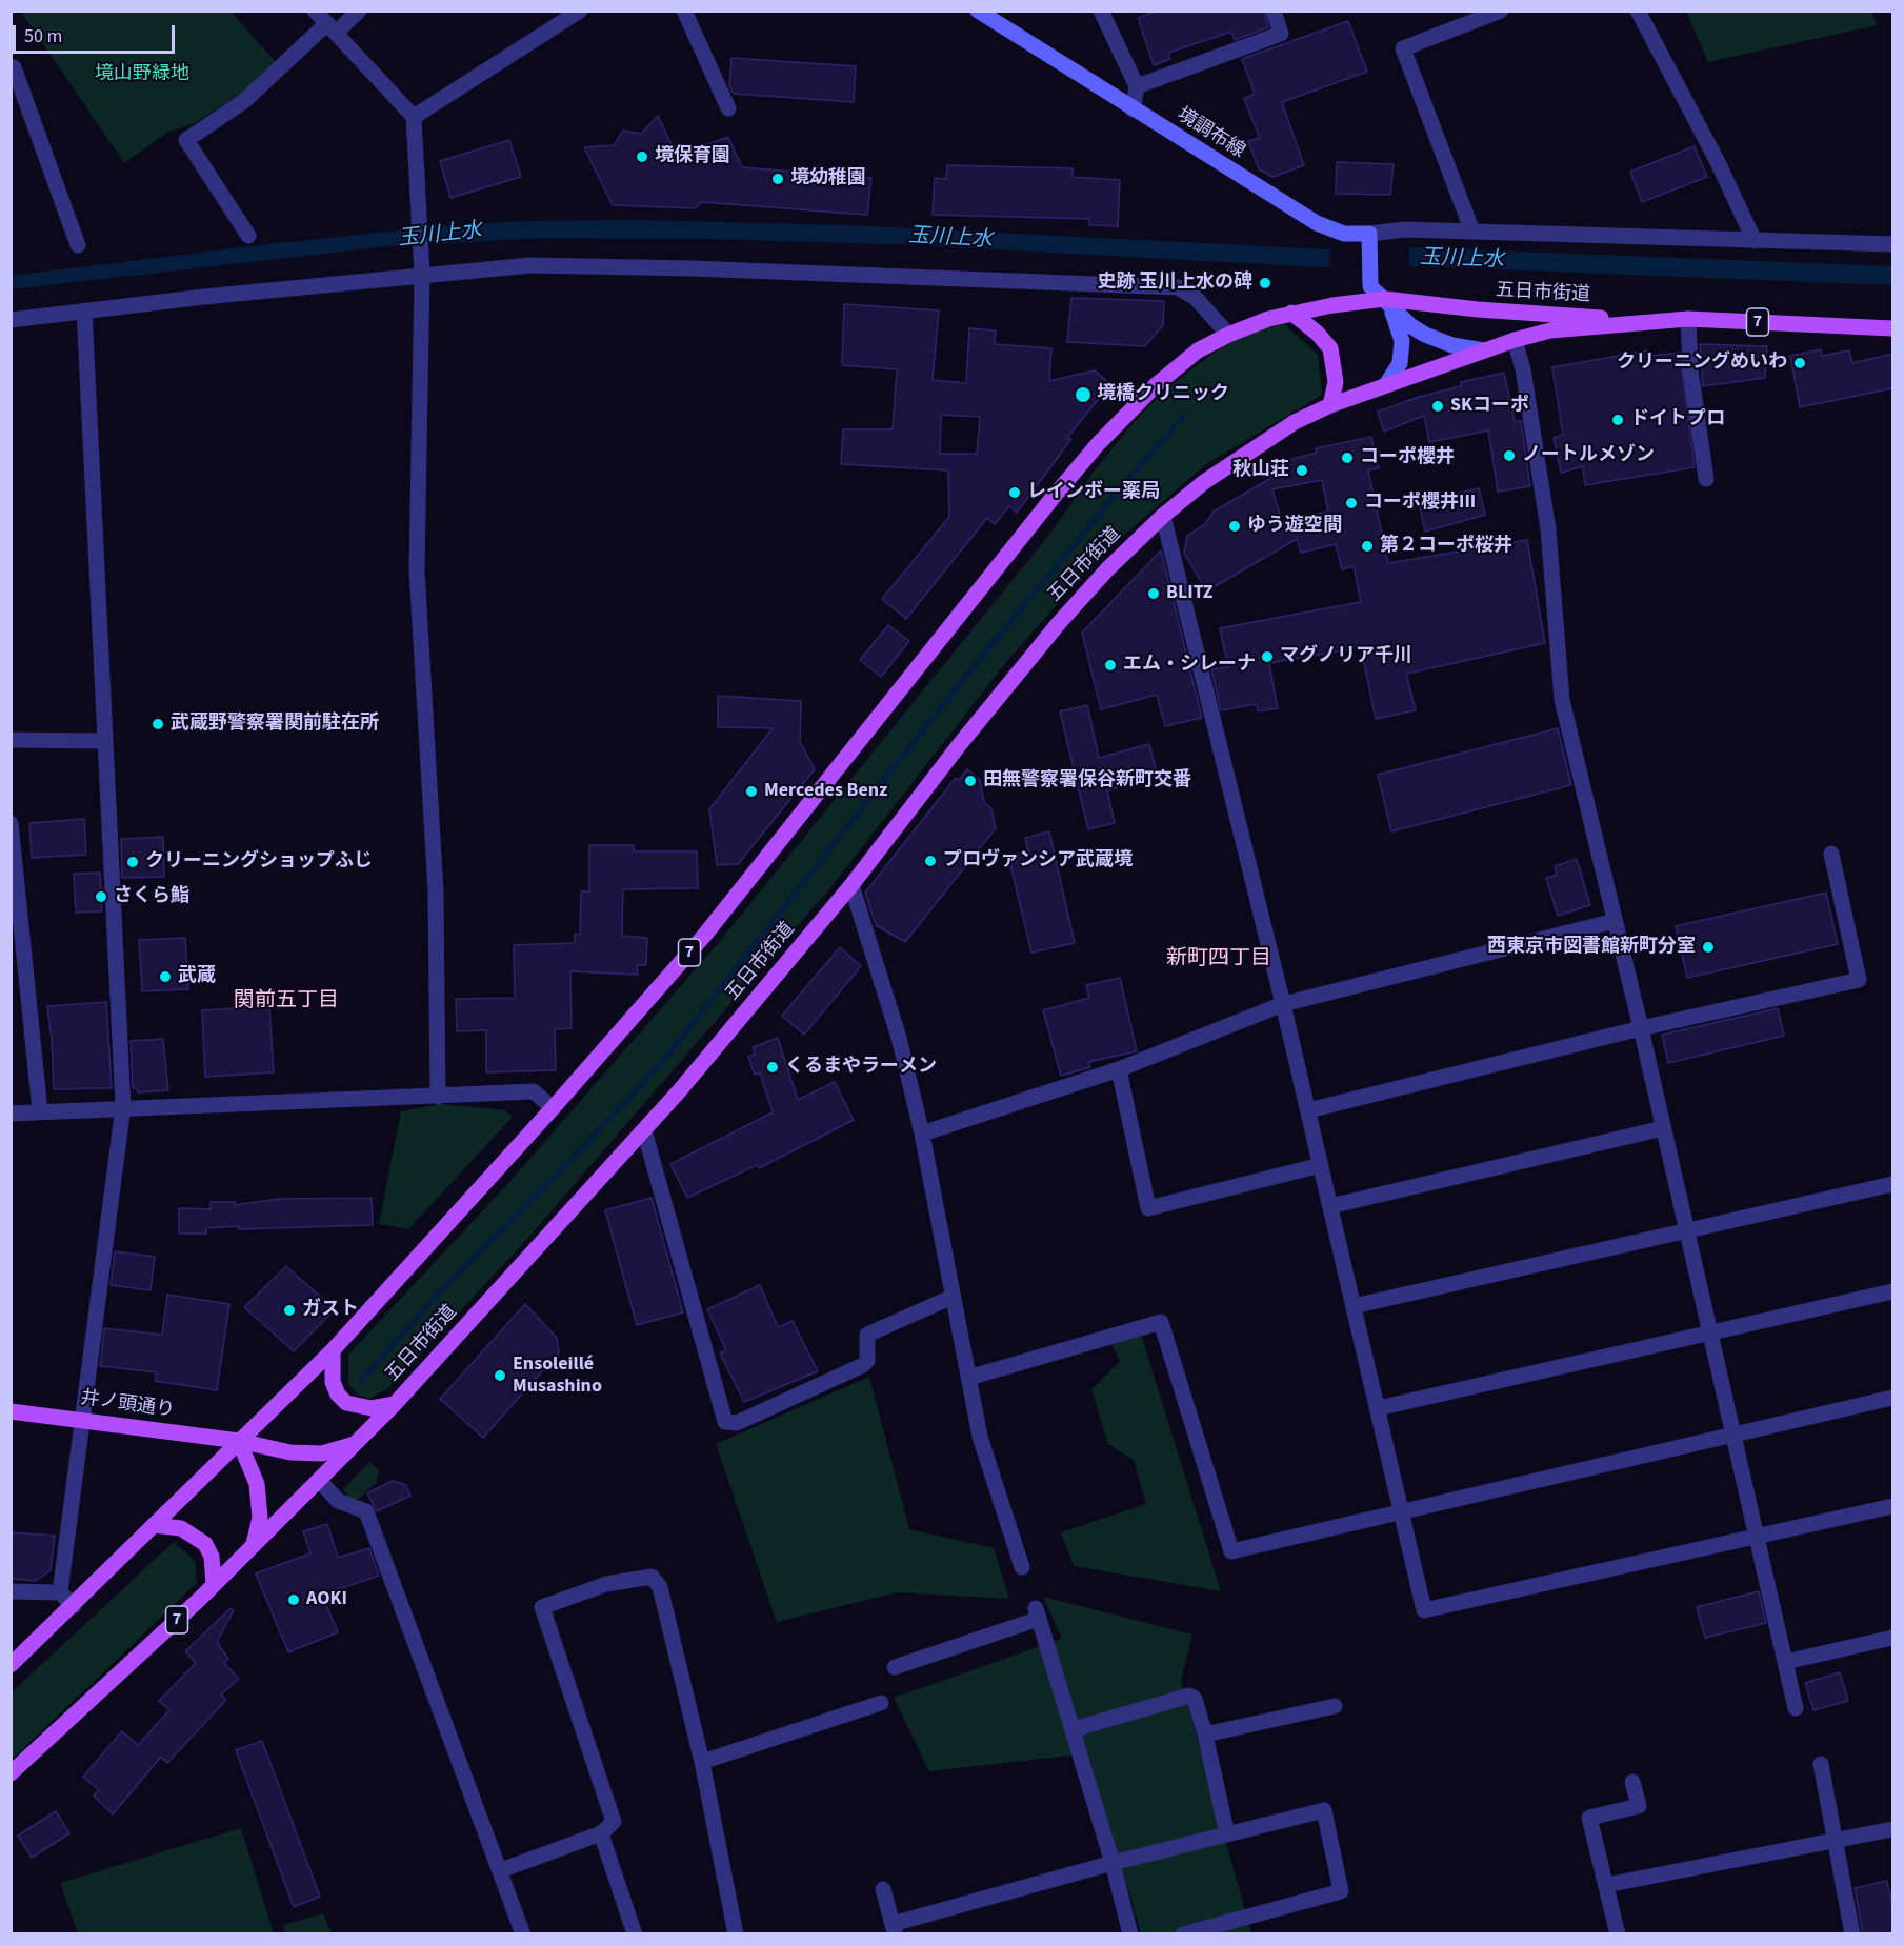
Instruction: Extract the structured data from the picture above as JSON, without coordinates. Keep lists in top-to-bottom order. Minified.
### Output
{"streets":{"main road":["境調布線","五日市街道","7","井ノ頭通り"]},"crossings":[["五日市街道","7"],["五日市街道","井ノ頭通り"],["7","井ノ頭通り"]],"districts":["新町四丁目","関前五丁目"],"water":["玉川上水"],"parks":["境山野緑地"],"places":["境保育園","境幼稚園","史跡 玉川上水の碑","クリーニングめいわ","境橋クリニック","SKコーポ","ドイトプロ","ノートルメゾン","コーポ櫻井","秋山荘","レインボー薬局","コーポ櫻井III","ゆう遊空間","第２コーポ桜井","BLITZ","マグノリア千川","エム・シレーナ","武蔵野警察署関前駐在所","田無警察署保谷新町交番","Mercedes Benz","プロヴァンシア武蔵境","クリーニングショップふじ","さくら鮨","西東京市図書館新町分室","武蔵","くるまやラーメン","ガスト","Ensoleillé Musashino","AOKI"],"scale_bar":"50 m"}
